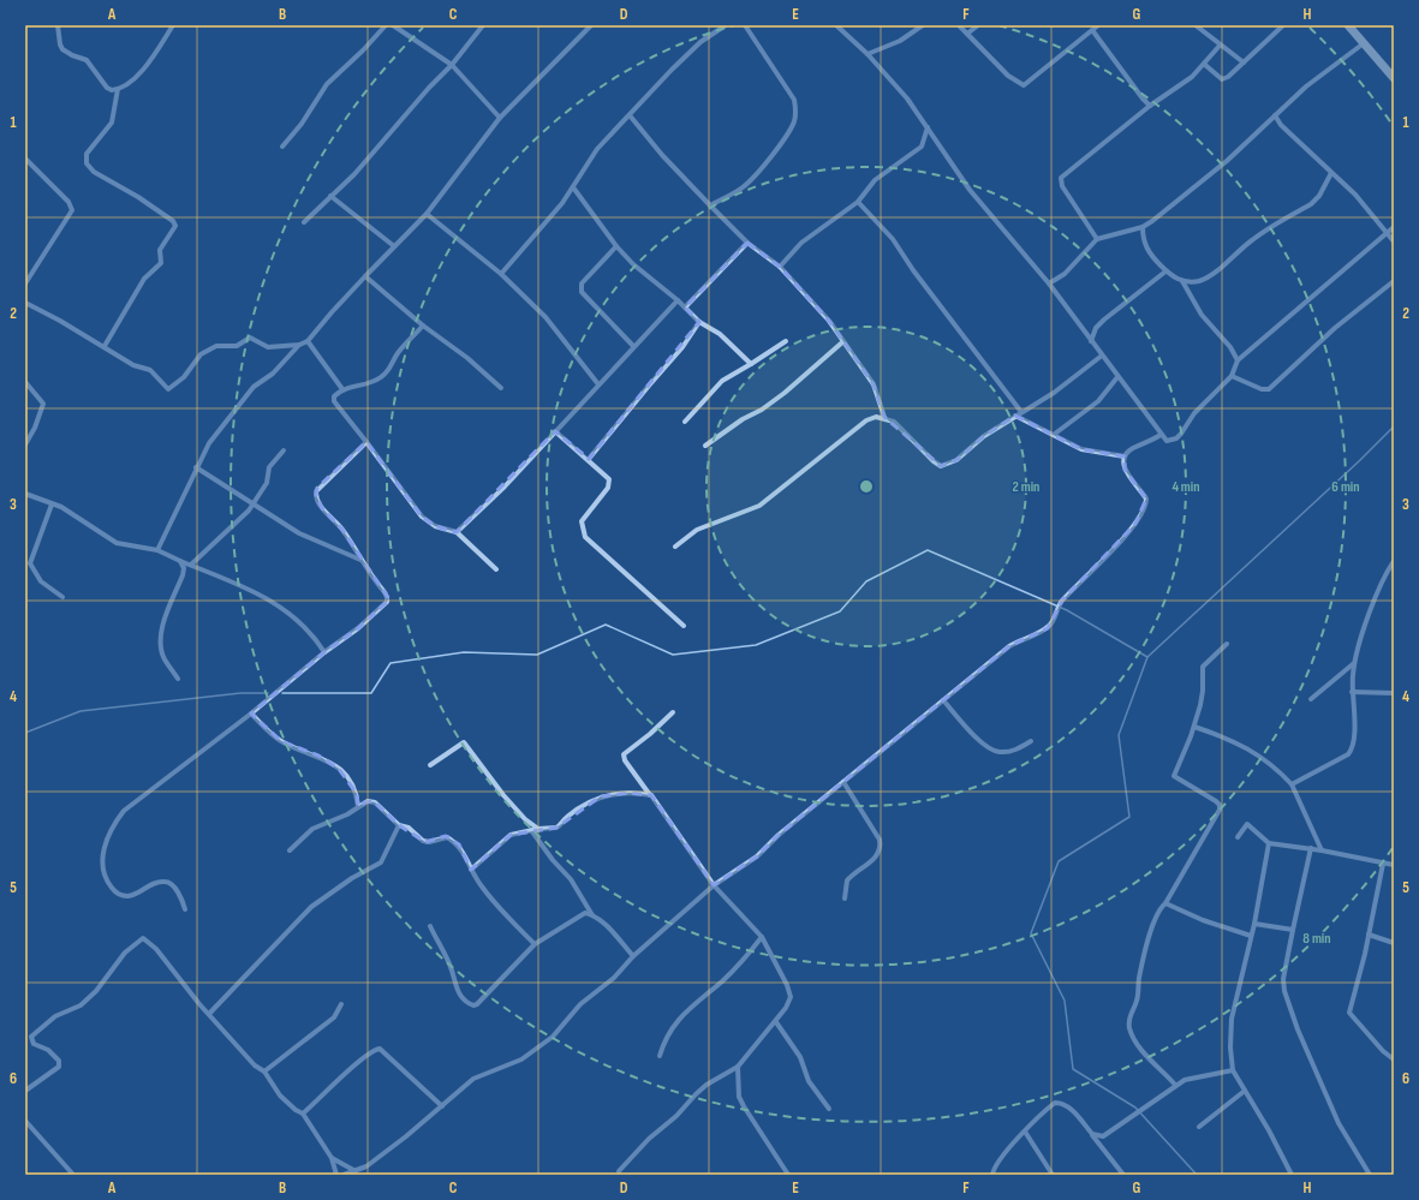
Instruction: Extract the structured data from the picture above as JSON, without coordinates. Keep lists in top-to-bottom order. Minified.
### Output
{"grid":{"columns":["A","B","C","D","E","F","G","H"],"rows":["1","2","3","4","5","6"]},"rings":["2 min","4 min","6 min","8 min"]}
